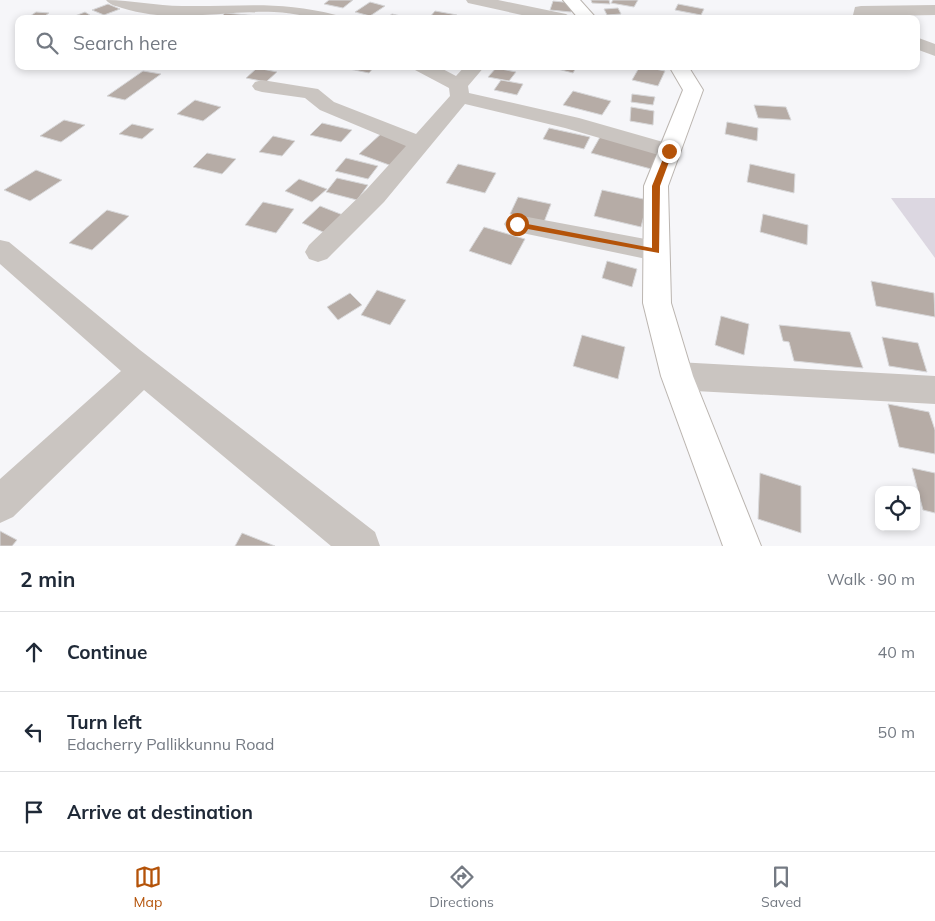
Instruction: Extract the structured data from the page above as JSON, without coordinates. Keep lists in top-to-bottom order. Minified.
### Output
{"page":{"search":"Search here","heading":["2 min","Walk · 90 m"],"list":[["Continue","40 m"],["Turn left","Edacherry Pallikkunnu Road","50 m"],"Arrive at destination"],"nav":["Map","Directions","Saved"]}}
